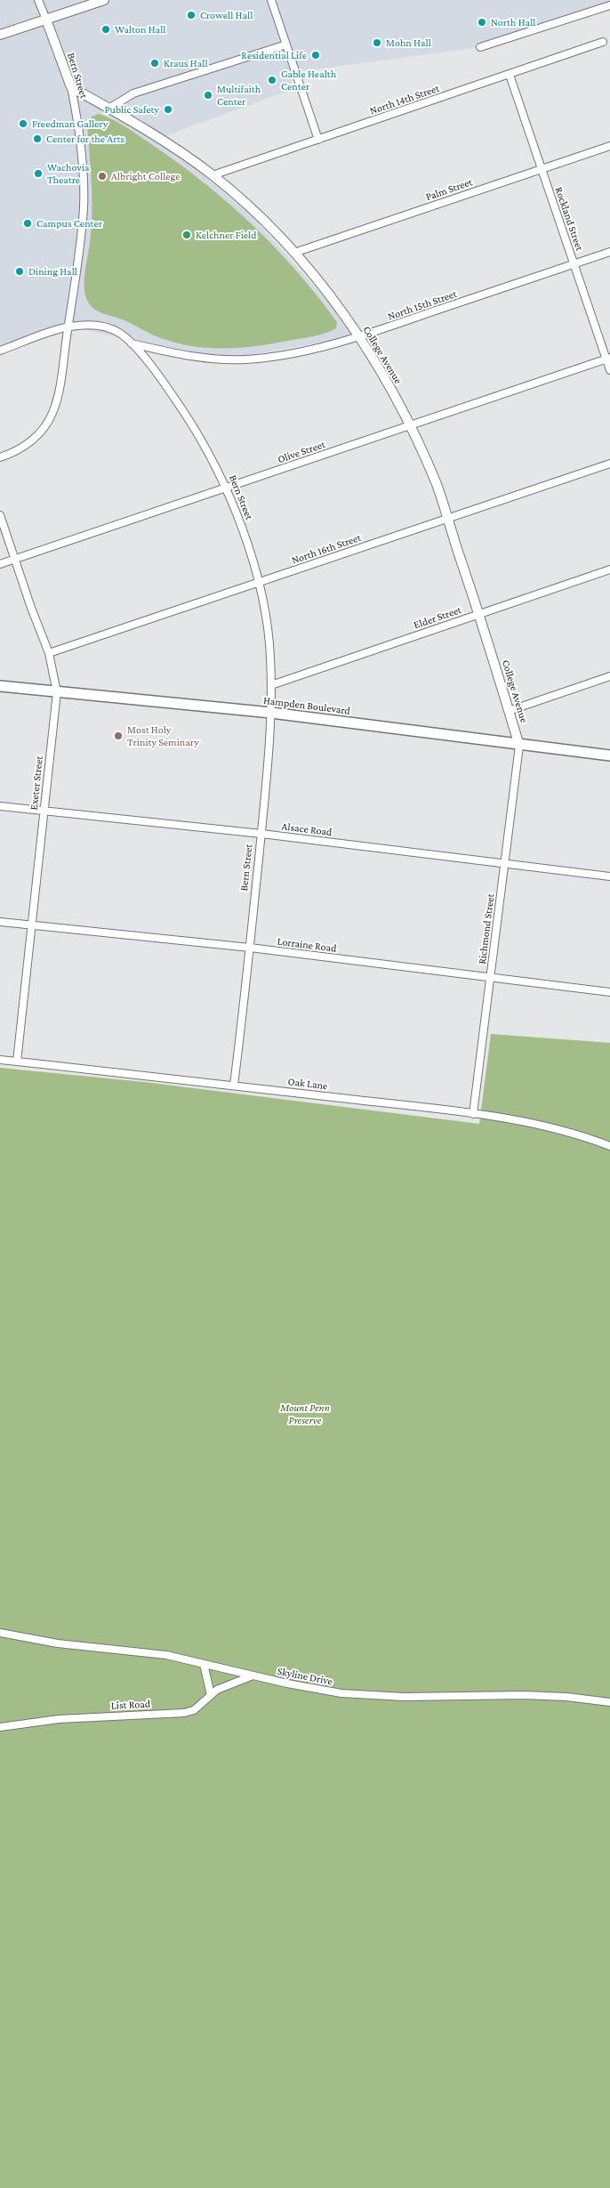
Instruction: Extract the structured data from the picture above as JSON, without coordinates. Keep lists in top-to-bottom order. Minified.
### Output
{"streets":{"main road":["Hampden Boulevard"],"street":["Bern Street","North 14th Street","Palm Street","Rockland Street","North 15th Street","College Avenue","Olive Street","North 16th Street","Elder Street","Exeter Street","Alsace Road","Richmond Street","Lorraine Road","Oak Lane","Skyline Drive","List Road"]},"crossings":[["Bern Street","North 15th Street"],["Bern Street","College Avenue"],["Bern Street","Olive Street"],["Bern Street","North 16th Street"],["Bern Street","Elder Street"],["Bern Street","Hampden Boulevard"],["Bern Street","Alsace Road"],["Bern Street","Lorraine Road"],["Bern Street","Oak Lane"],["North 14th Street","Rockland Street"],["North 14th Street","College Avenue"],["Palm Street","Rockland Street"],["Palm Street","College Avenue"],["Rockland Street","North 15th Street"],["Rockland Street","Olive Street"],["North 15th Street","College Avenue"],["College Avenue","Olive Street"],["College Avenue","North 16th Street"],["College Avenue","Elder Street"],["College Avenue","Hampden Boulevard"],["College Avenue","Richmond Street"],["Olive Street","Exeter Street"],["North 16th Street","Exeter Street"],["Hampden Boulevard","Exeter Street"],["Hampden Boulevard","Richmond Street"],["Exeter Street","Alsace Road"],["Exeter Street","Lorraine Road"],["Exeter Street","Oak Lane"],["Alsace Road","Richmond Street"],["Richmond Street","Lorraine Road"],["Richmond Street","Oak Lane"],["Skyline Drive","List Road"]],"parks":["Mount Penn Preserve"],"places":["Crowell Hall","North Hall","Walton Hall","Mohn Hall","Residential Life","Kraus Hall","Gable Health Center","Multifaith Center","Public Safety","Freedman Gallery","Center for the Arts","Wachovia Theatre","Albright College","Campus Center","Kelchner Field","Dining Hall","Most Holy Trinity Seminary"]}
